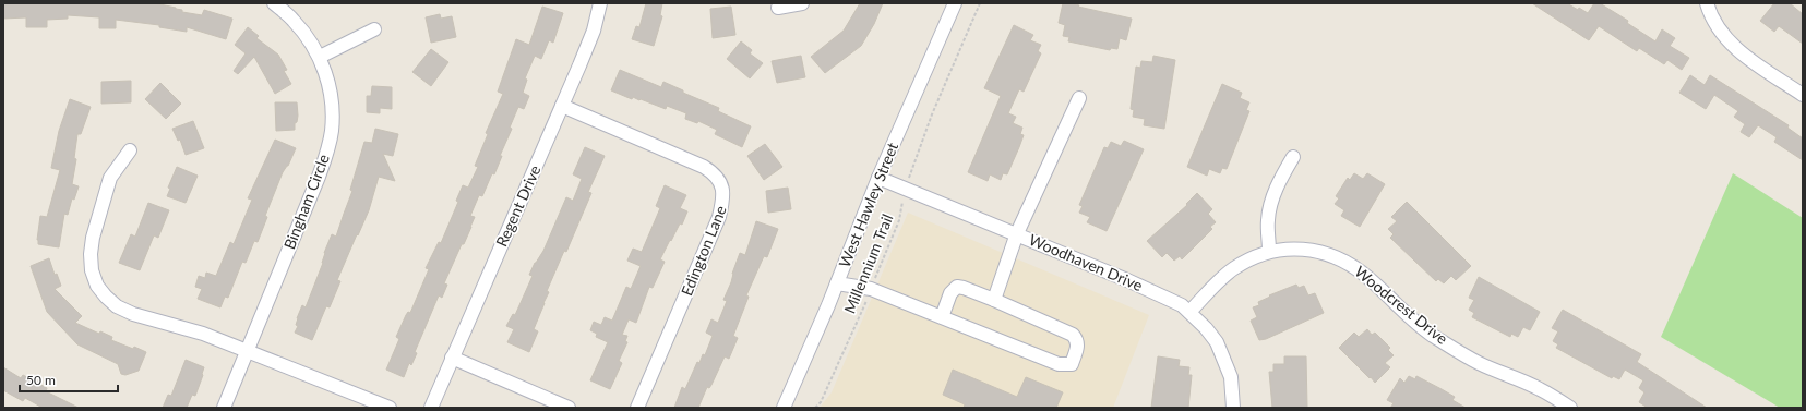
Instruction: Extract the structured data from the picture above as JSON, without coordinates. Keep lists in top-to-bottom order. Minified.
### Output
{"streets":{"street":["Bingham Circle","West Hawley Street","Regent Drive","Edington Lane","Woodhaven Drive","Woodcrest Drive"],"path":["Millennium Trail"]},"crossings":[["West Hawley Street","Woodhaven Drive"],["Regent Drive","Edington Lane"],["Woodhaven Drive","Millennium Trail"],["Woodhaven Drive","Woodcrest Drive"]],"scale_bar":"50 m"}
